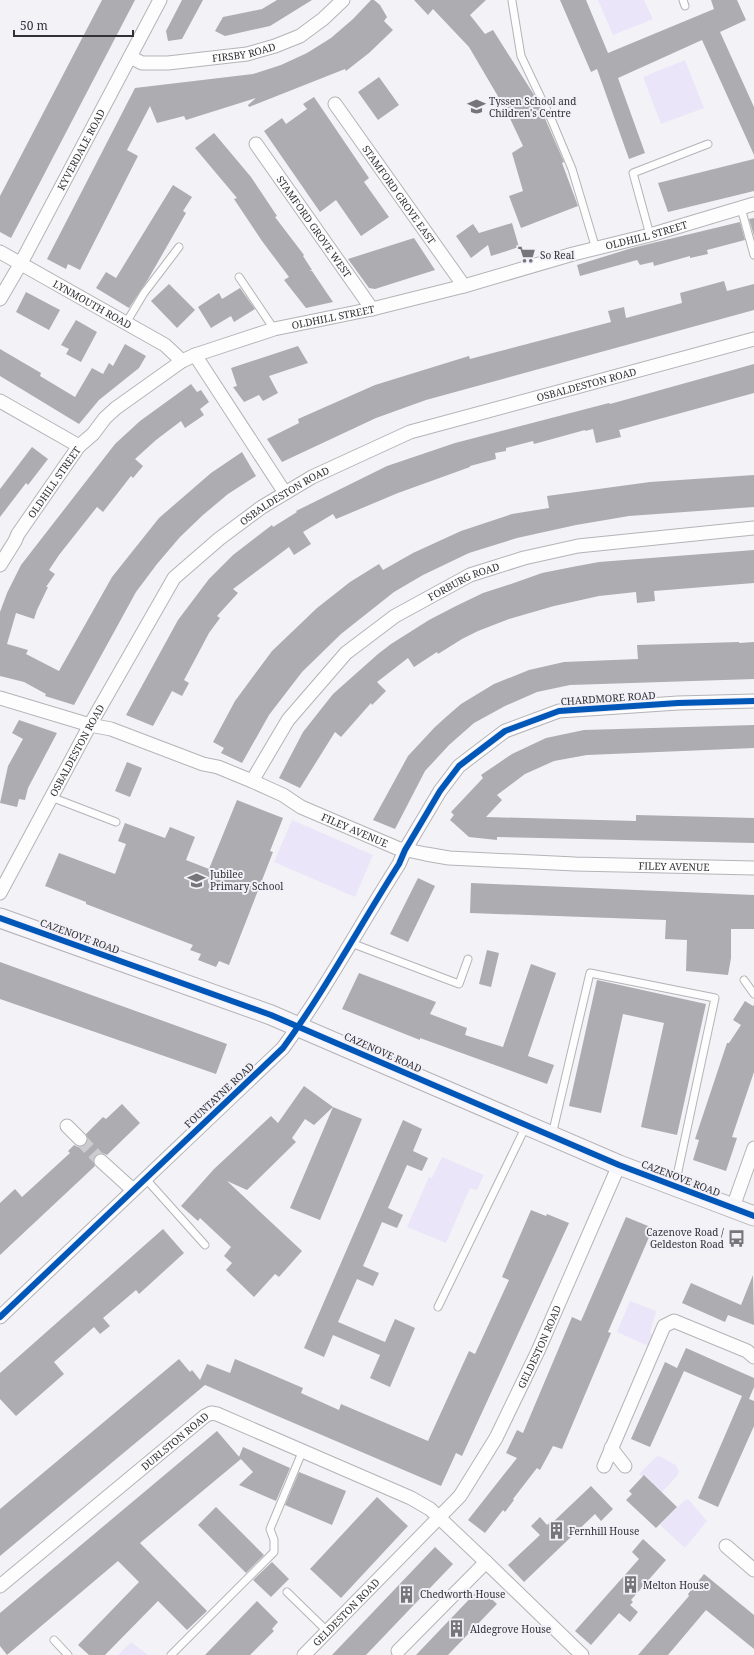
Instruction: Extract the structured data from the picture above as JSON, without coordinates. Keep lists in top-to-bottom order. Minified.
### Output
{"streets":{"street":["FIRSBY ROAD","KYVERDALE ROAD","STAMFORD GROVE EAST","STAMFORD GROVE WEST","OLDHILL STREET","LYNMOUTH ROAD","OSBALDESTON ROAD","FORBURG ROAD","CHARDMORE ROAD","FILEY AVENUE","CAZENOVE ROAD","FOUNTAYNE ROAD","GELDESTON ROAD","DURLSTON ROAD"]},"crossings":[["FIRSBY ROAD","KYVERDALE ROAD"],["KYVERDALE ROAD","LYNMOUTH ROAD"],["STAMFORD GROVE EAST","OLDHILL STREET"],["STAMFORD GROVE WEST","OLDHILL STREET"],["OLDHILL STREET","LYNMOUTH ROAD"],["OSBALDESTON ROAD","FILEY AVENUE"],["FORBURG ROAD","FILEY AVENUE"],["CHARDMORE ROAD","FILEY AVENUE"],["CHARDMORE ROAD","FOUNTAYNE ROAD"],["FILEY AVENUE","FOUNTAYNE ROAD"],["CAZENOVE ROAD","FOUNTAYNE ROAD"],["CAZENOVE ROAD","GELDESTON ROAD"],["GELDESTON ROAD","DURLSTON ROAD"]],"places":{"school or university":["Tyssen School and Children's Centre","Jubilee Primary School"],"supermarket":["So Real"],"bus stop":["Cazenove Road / Geldeston Road"],"building":["Fernhill House","Melton House","Chedworth House","Aldegrove House"]},"scale_bar":"50 m"}
